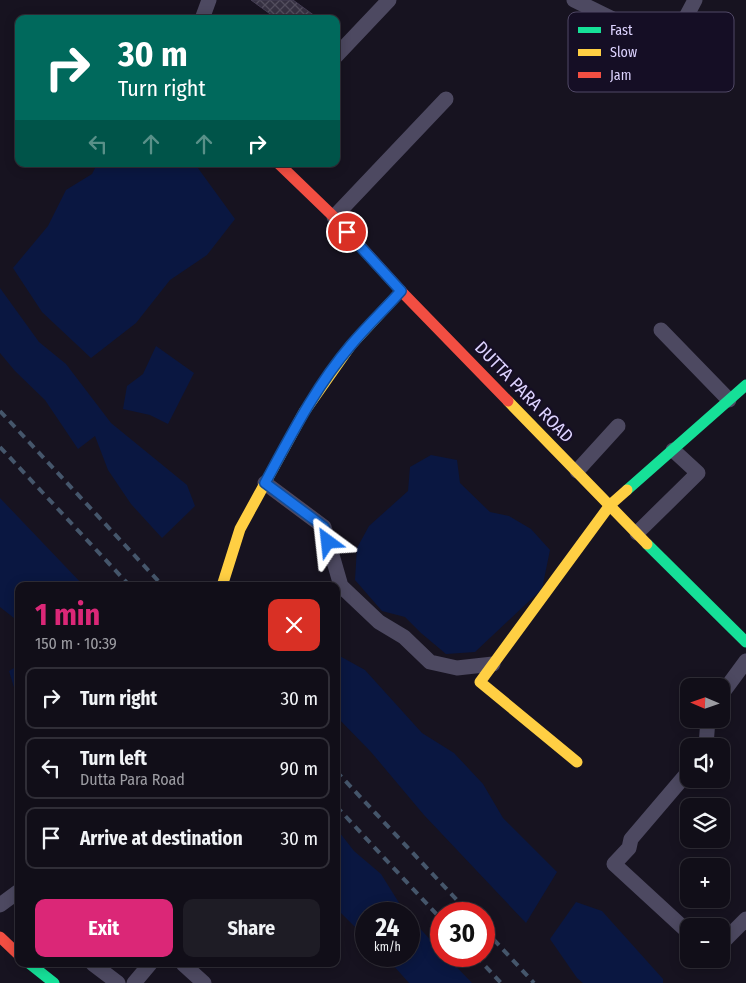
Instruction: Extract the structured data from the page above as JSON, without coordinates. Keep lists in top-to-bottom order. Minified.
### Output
{"streets":{"street":["DUTTA PARA ROAD"]},"legend":["Fast","Slow","Jam"],"north":"left","page":{"turn":["30 m","Turn right"],"heading":["1 min","150 m · 10:39"],"list":[{"name":"Turn right","value":"30 m"},{"name":"Turn left","note":"Dutta Para Road","value":"90 m"},{"name":"Arrive at destination","value":"30 m"}],"map_buttons":["+","−"],"buttons":["Exit","Share"],"speed":"24 km/h","limit":"30"}}
